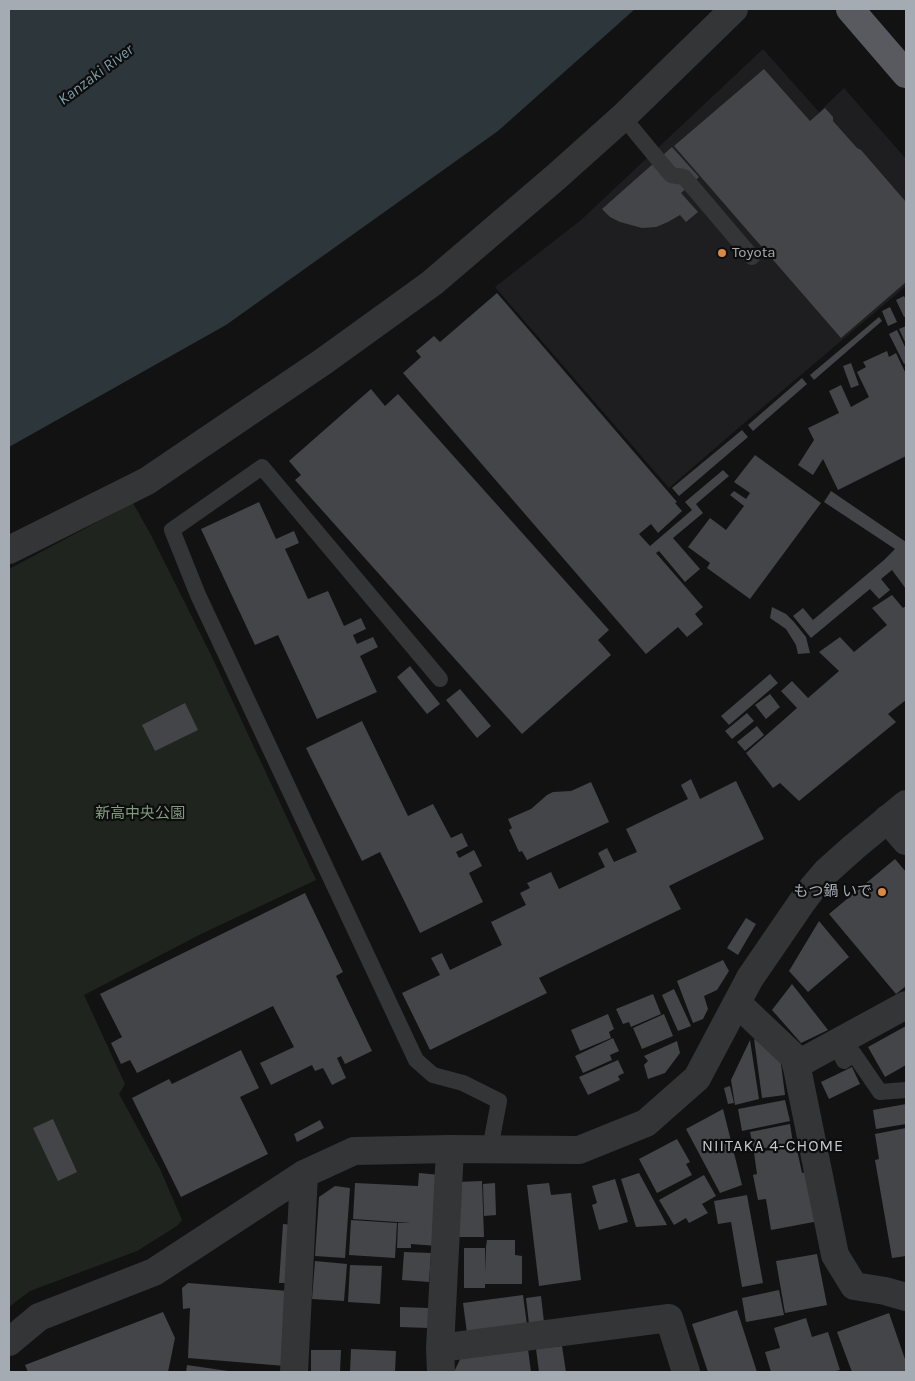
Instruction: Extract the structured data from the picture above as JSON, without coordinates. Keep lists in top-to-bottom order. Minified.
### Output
{"districts":["NIITAKA 4-CHOME"],"water":["Kanzaki River"],"parks":["新高中央公園"],"places":["Toyota","もつ鍋 いで"]}
